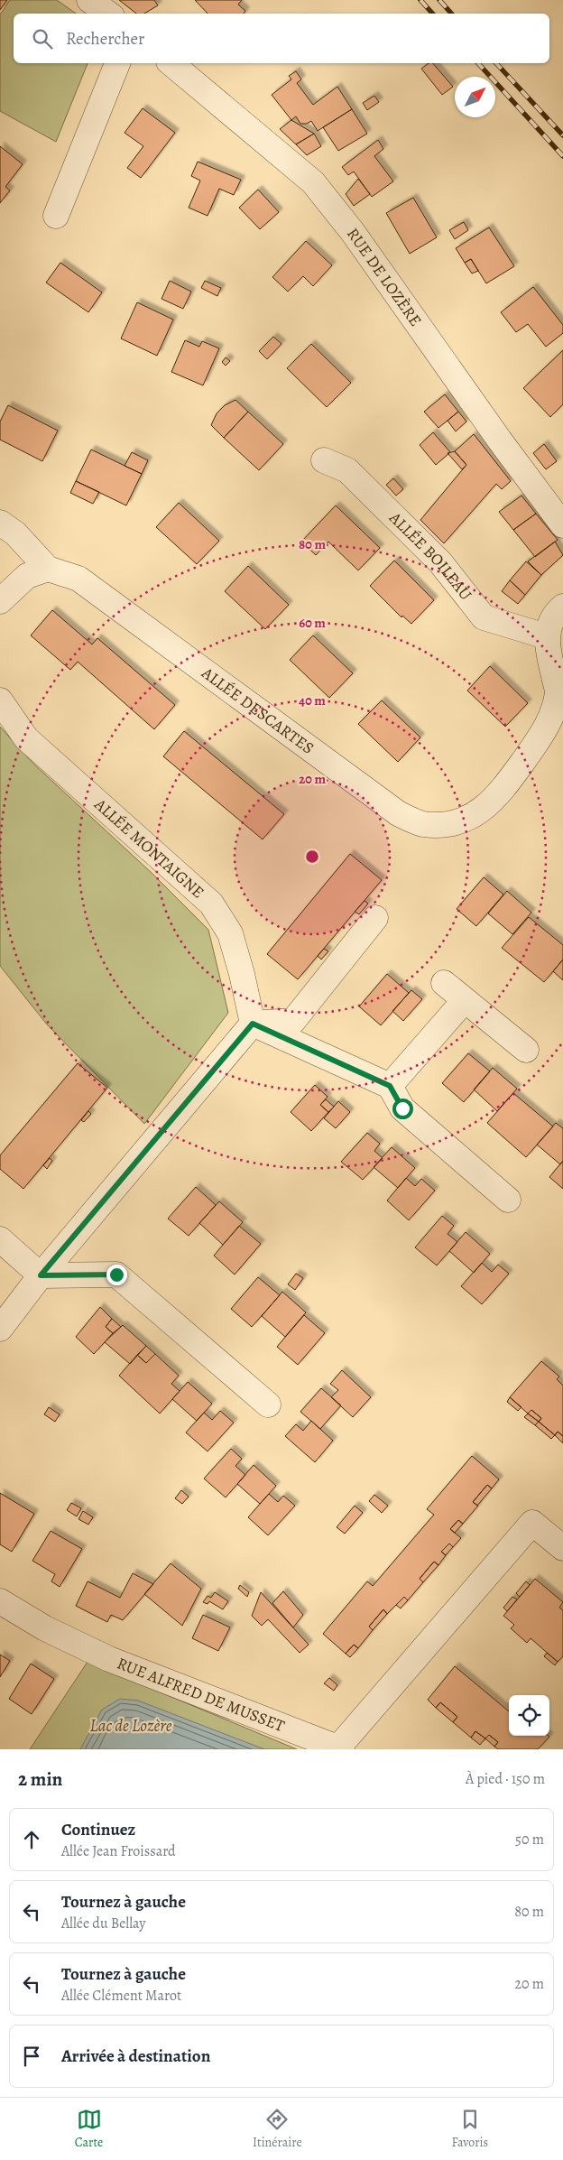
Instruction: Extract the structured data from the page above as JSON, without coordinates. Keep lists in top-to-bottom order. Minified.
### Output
{"streets":{"street":["RUE DE LOZÈRE","ALLÉE BOILEAU","ALLÉE DESCARTES","ALLÉE MONTAIGNE","RUE ALFRED DE MUSSET"]},"crossings":[["ALLÉE BOILEAU","ALLÉE DESCARTES"]],"water":["Lac de Lozère"],"north":"top right","page":{"search":"Rechercher","heading":["2 min","À pied · 150 m"],"list":[["Continuez","Allée Jean Froissard","50 m"],["Tournez à gauche","Allée du Bellay","80 m"],["Tournez à gauche","Allée Clément Marot","20 m"],"Arrivée à destination"],"nav":["Carte","Itinéraire","Favoris"]},"rings":["80 m","60 m","40 m","20 m"]}
